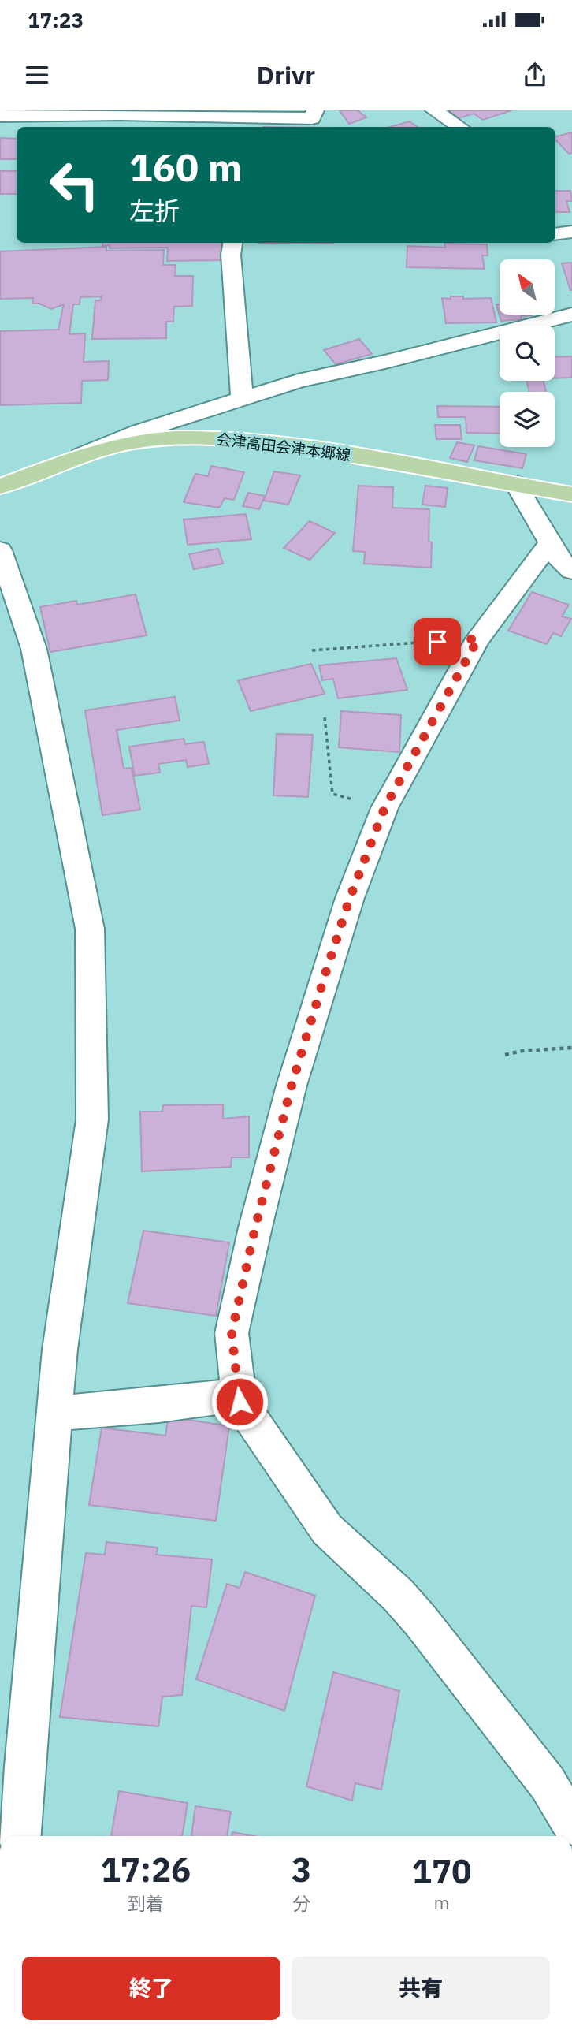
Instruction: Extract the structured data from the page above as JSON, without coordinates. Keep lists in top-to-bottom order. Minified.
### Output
{"streets":{"main road":["会津高田会津本郷線"]},"north":"top left","page":{"status":"17:23","header":"Drivr","turn":["160 m","左折"],"eta":["17:26","到着","3","分","170","m"],"buttons":["終了","共有"]}}
